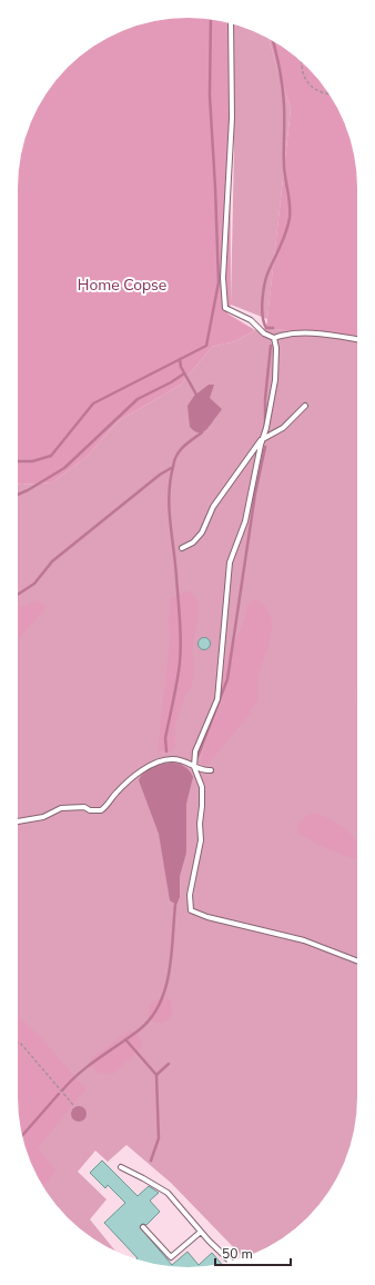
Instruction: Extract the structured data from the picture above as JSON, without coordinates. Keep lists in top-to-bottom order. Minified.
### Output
{"parks":["Home Copse"],"scale_bar":"50 m"}
